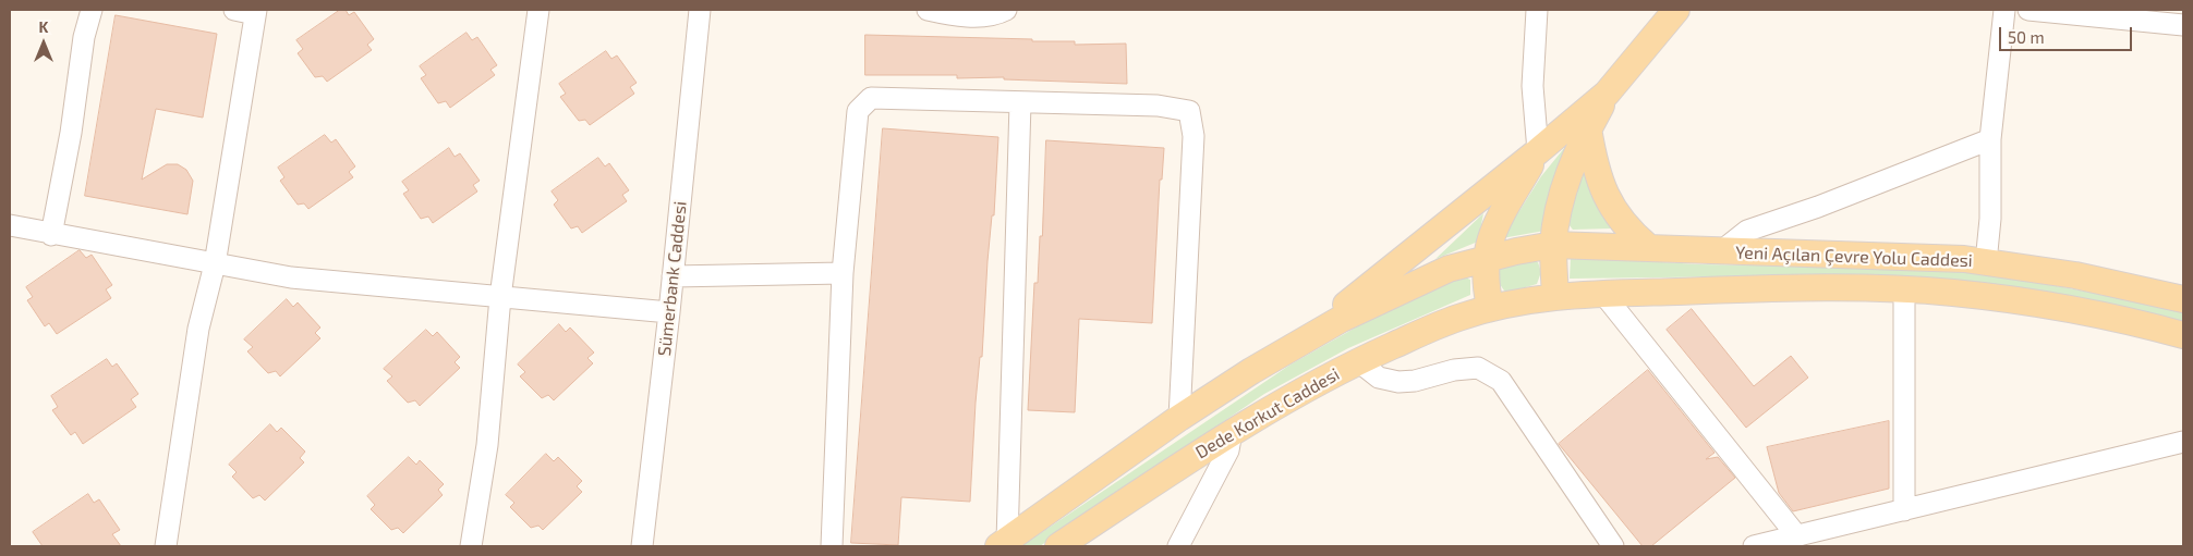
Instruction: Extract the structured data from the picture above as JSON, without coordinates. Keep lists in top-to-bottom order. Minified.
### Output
{"streets":{"main road":["Yeni Açılan Çevre Yolu Caddesi","Dede Korkut Caddesi"],"street":["Sümerbank Caddesi"]},"crossings":[["Yeni Açılan Çevre Yolu Caddesi","Dede Korkut Caddesi"]],"scale_bar":"50 m","north":"top"}
